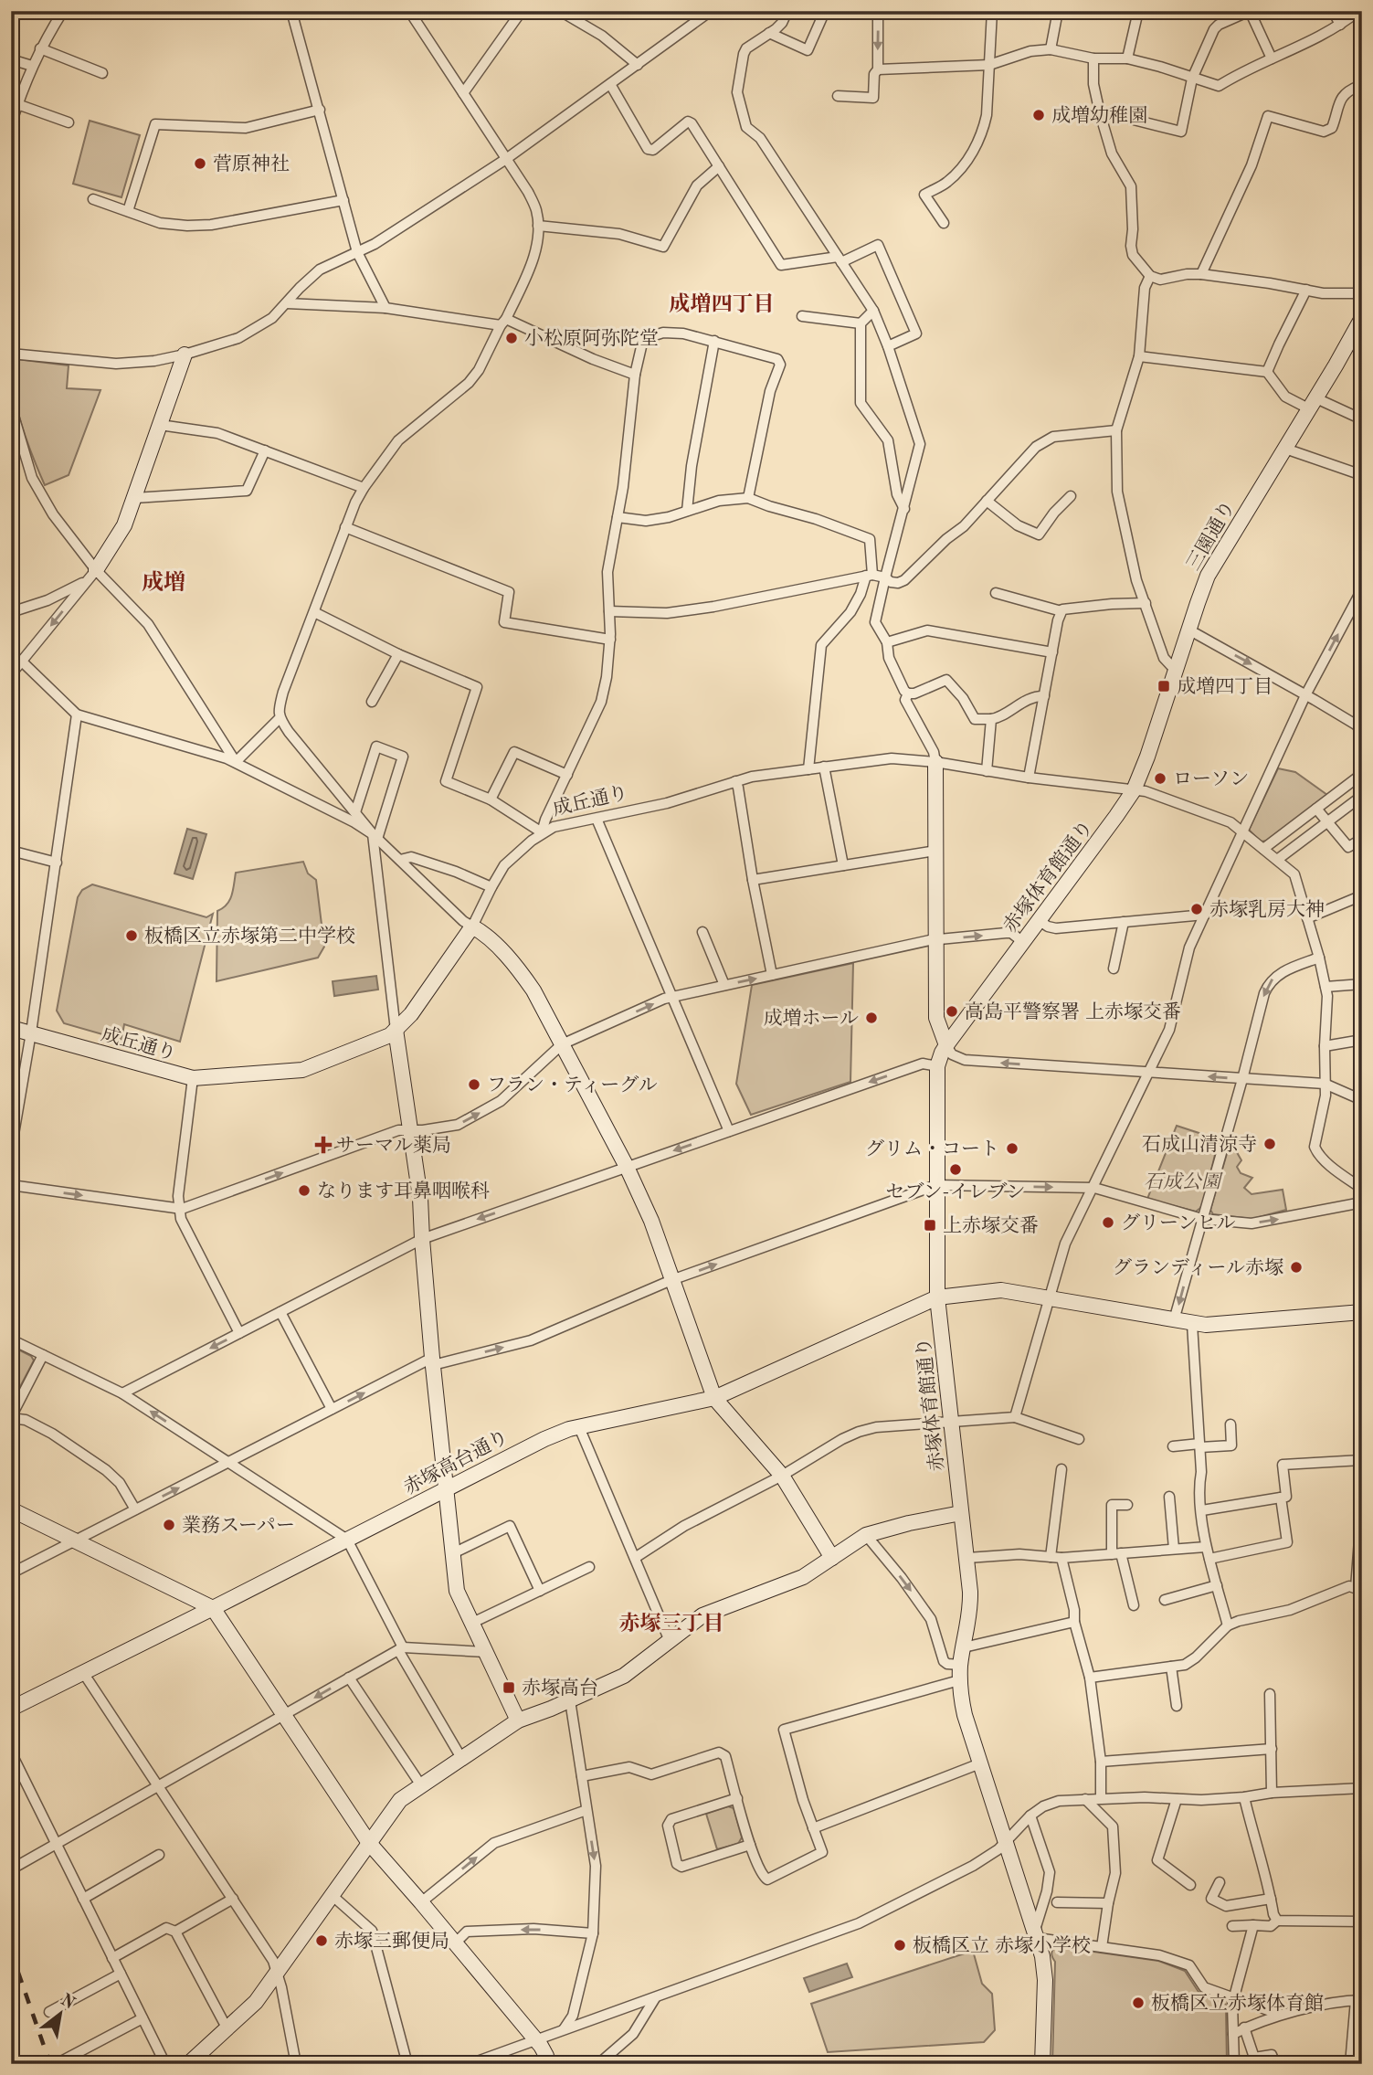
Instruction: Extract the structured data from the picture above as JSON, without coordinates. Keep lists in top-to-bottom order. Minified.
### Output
{"streets":{"street":["三園通り","成丘通り","赤塚体育館通り","赤塚高台通り"]},"crossings":[["三園通り","成丘通り"],["三園通り","赤塚体育館通り"],["成丘通り","赤塚体育館通り"],["赤塚体育館通り","赤塚高台通り"]],"districts":["成増四丁目","成増","赤塚三丁目"],"parks":["石成公園"],"places":{"other":["成増幼稚園","菅原神社","小松原阿弥陀堂","ローソン","赤塚乳房大神","板橋区立赤塚第二中学校","高島平警察署 上赤塚交番","成増ホール","フラン・ティーグル","石成山清涼寺","グリム・コート","セブン-イレブン","なります耳鼻咽喉科","グリーンヒル","グランディール赤塚","業務スーパー","赤塚三郵便局","板橋区立 赤塚小学校","板橋区立赤塚体育館"],"transit":["成増四丁目","上赤塚交番","赤塚高台"],"health":["サーマル薬局"]},"north":"top right"}
